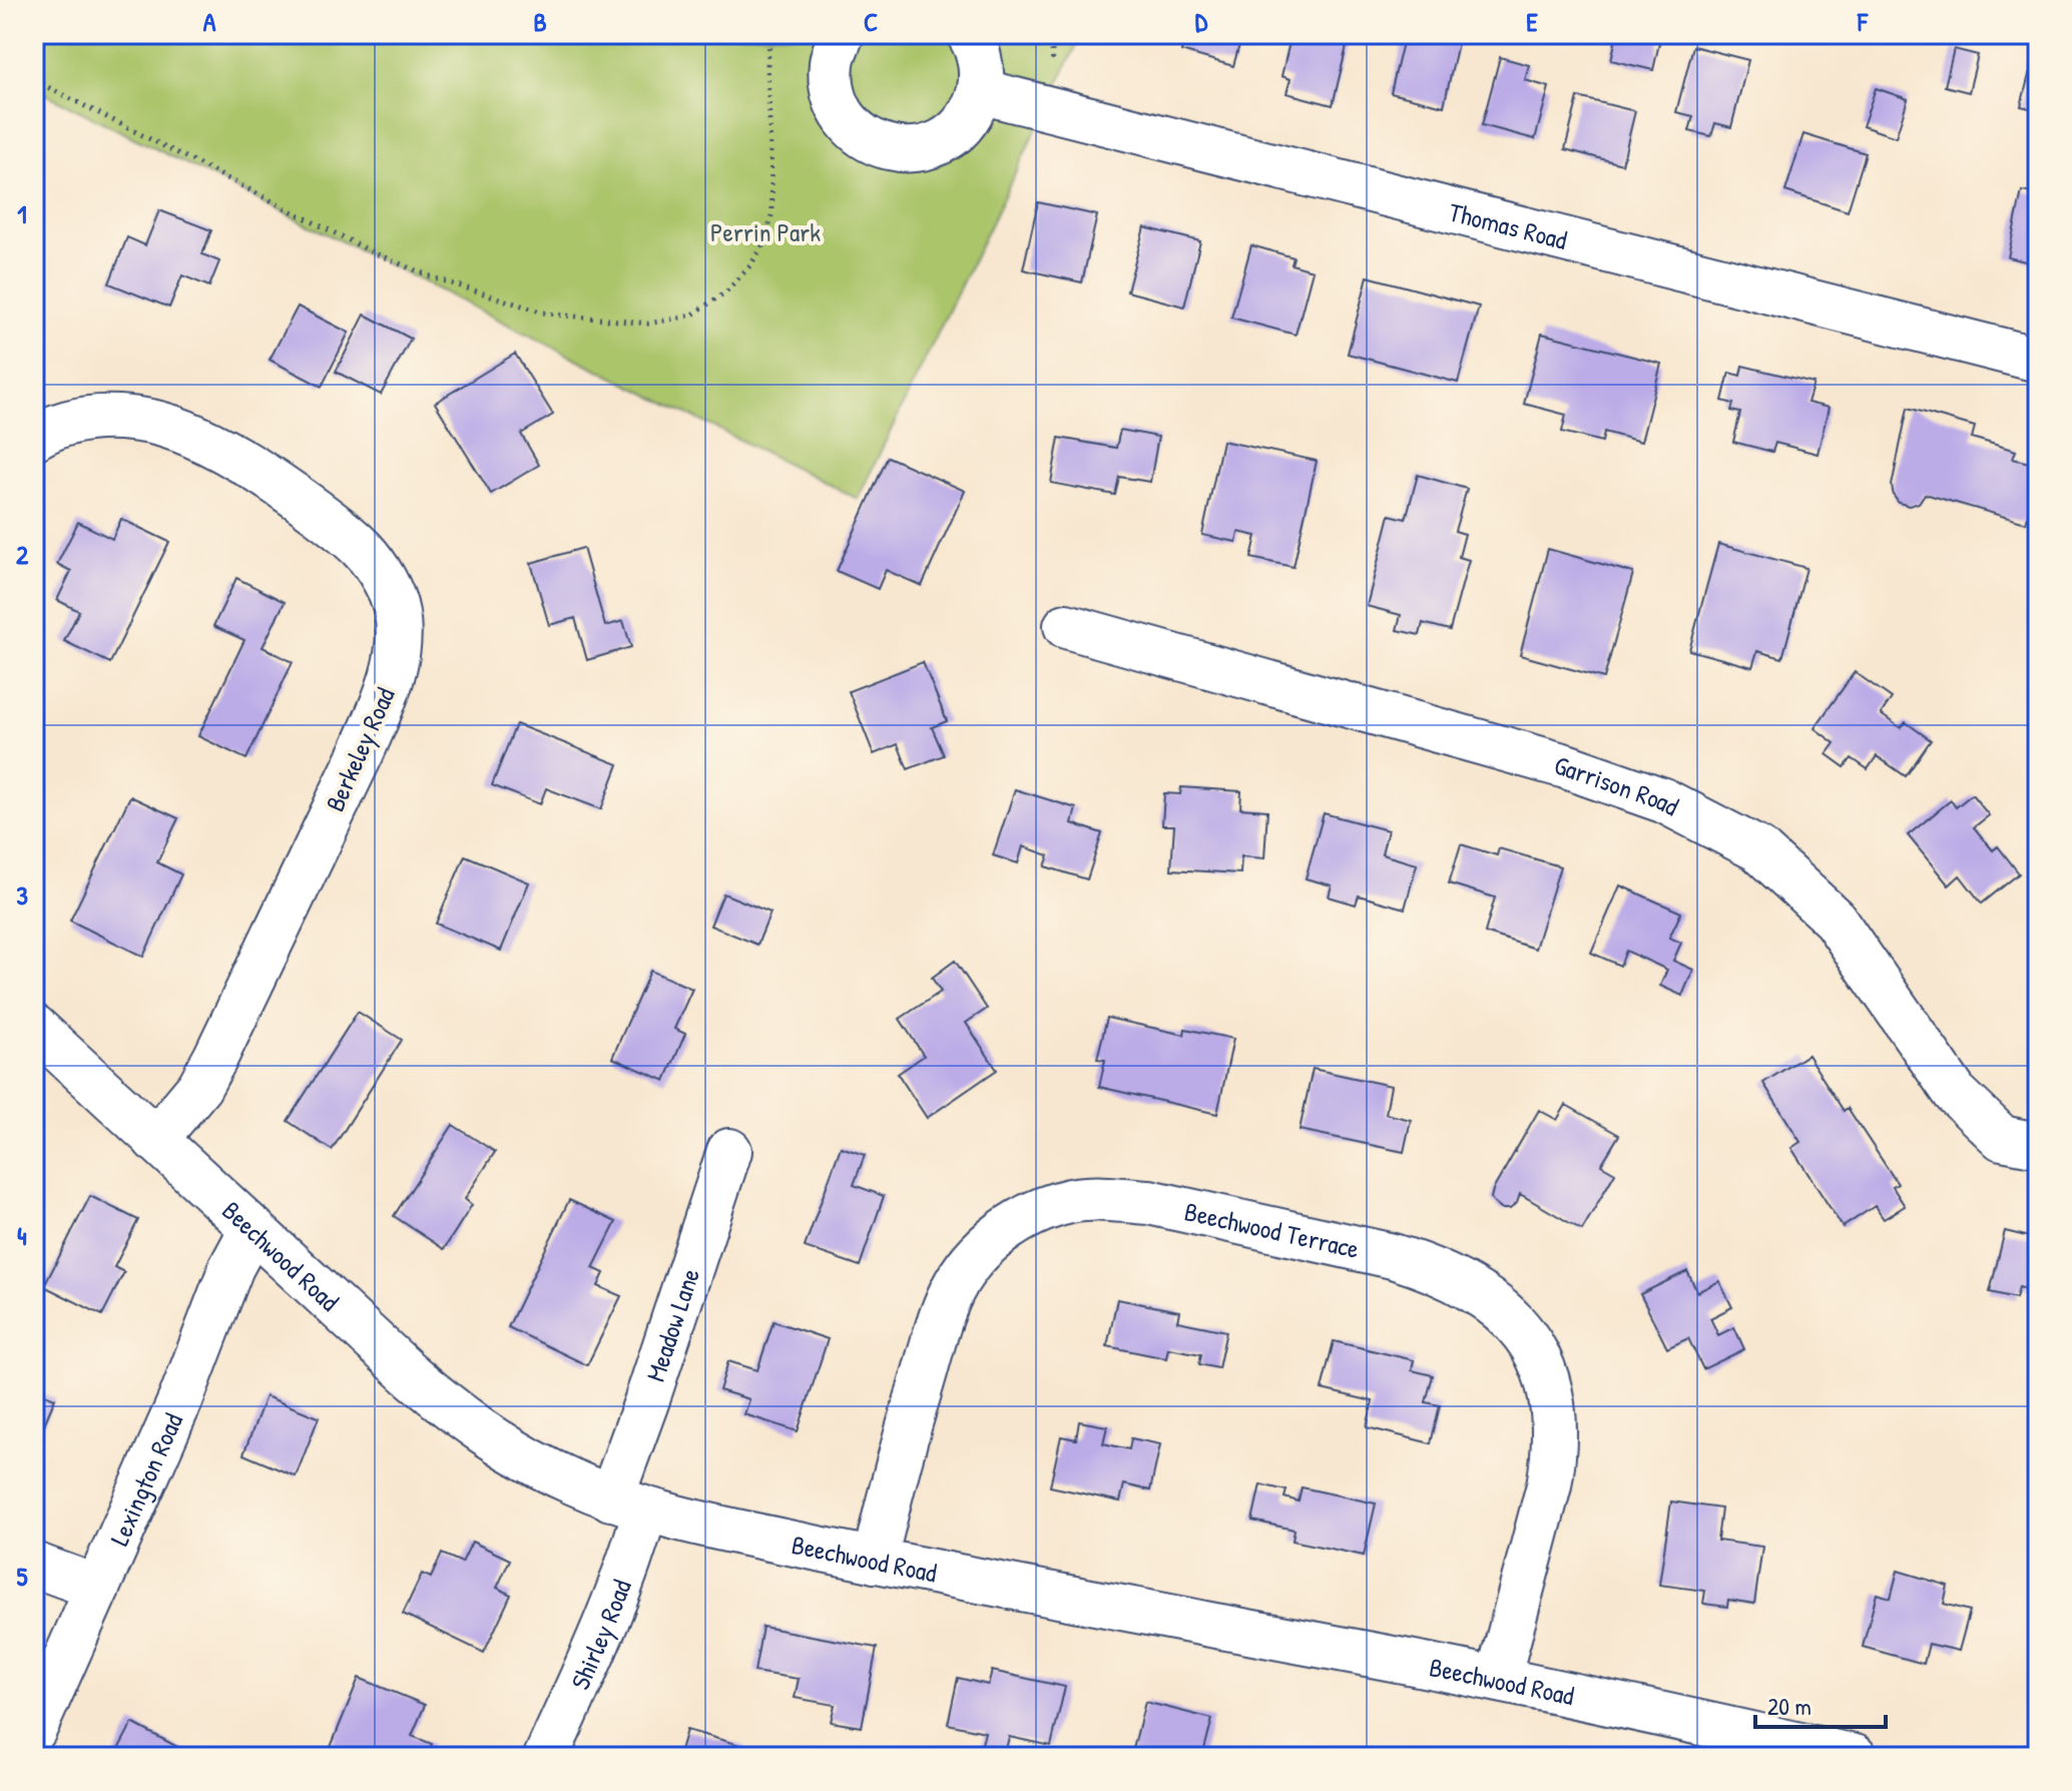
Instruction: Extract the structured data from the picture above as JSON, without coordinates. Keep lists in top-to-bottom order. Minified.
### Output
{"streets":{"street":["Thomas Road","Berkeley Road","Garrison Road","Beechwood Terrace","Beechwood Road","Meadow Lane","Lexington Road","Shirley Road"]},"crossings":[["Berkeley Road","Beechwood Road"],["Beechwood Terrace","Beechwood Road"],["Beechwood Road","Meadow Lane"],["Beechwood Road","Lexington Road"],["Beechwood Road","Shirley Road"],["Meadow Lane","Shirley Road"]],"parks":["Perrin Park"],"scale_bar":"20 m","grid":{"columns":["A","B","C","D","E","F"],"rows":["1","2","3","4","5"]}}
